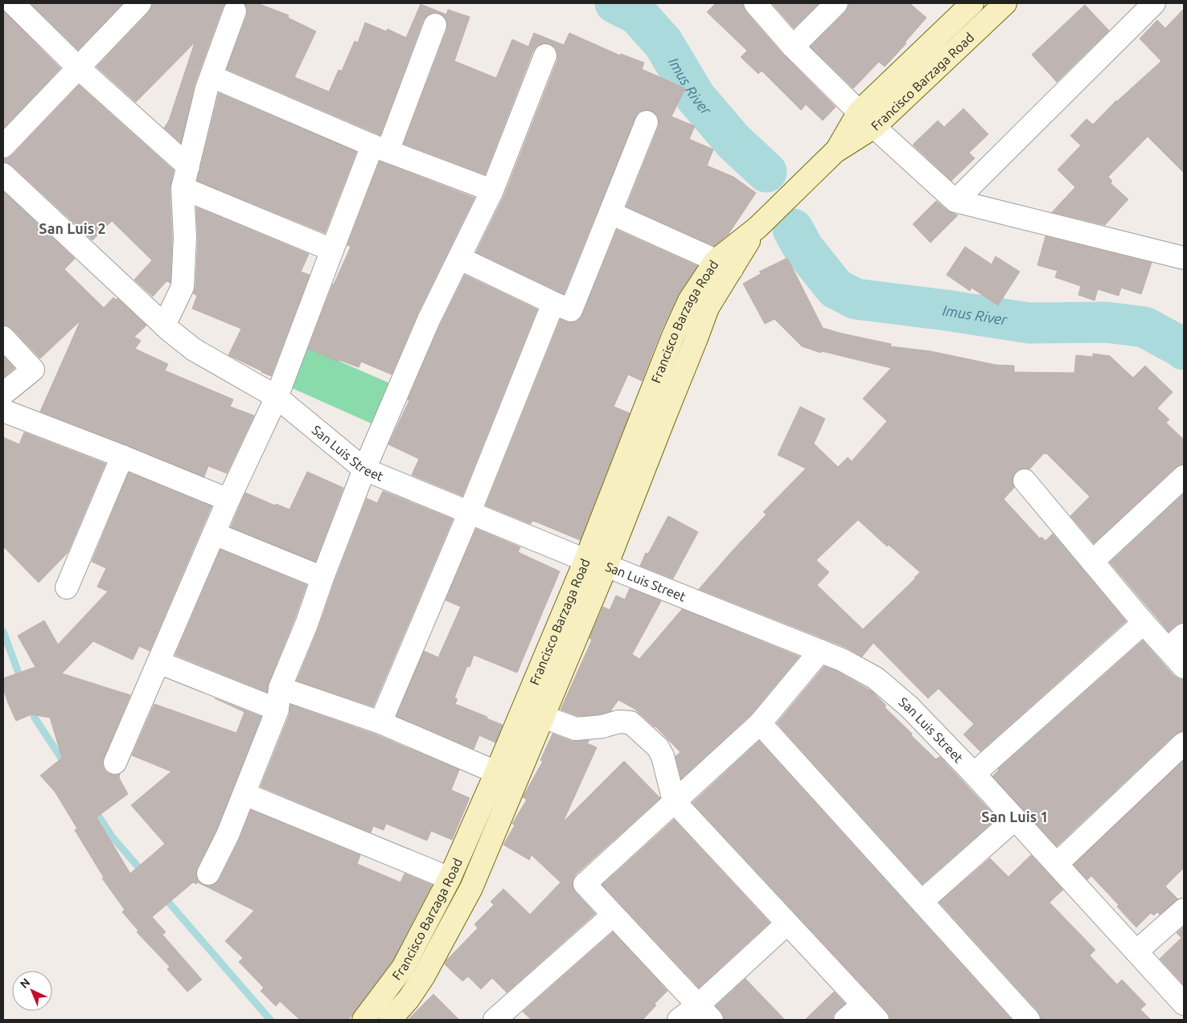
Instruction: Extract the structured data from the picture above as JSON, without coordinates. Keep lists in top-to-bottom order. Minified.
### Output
{"streets":{"street":["Francisco Barzaga Road","San Luis Street"]},"crossings":[["Francisco Barzaga Road","San Luis Street"]],"districts":["San Luis 2","San Luis 1"],"water":["Imus River"],"north":"top left"}
